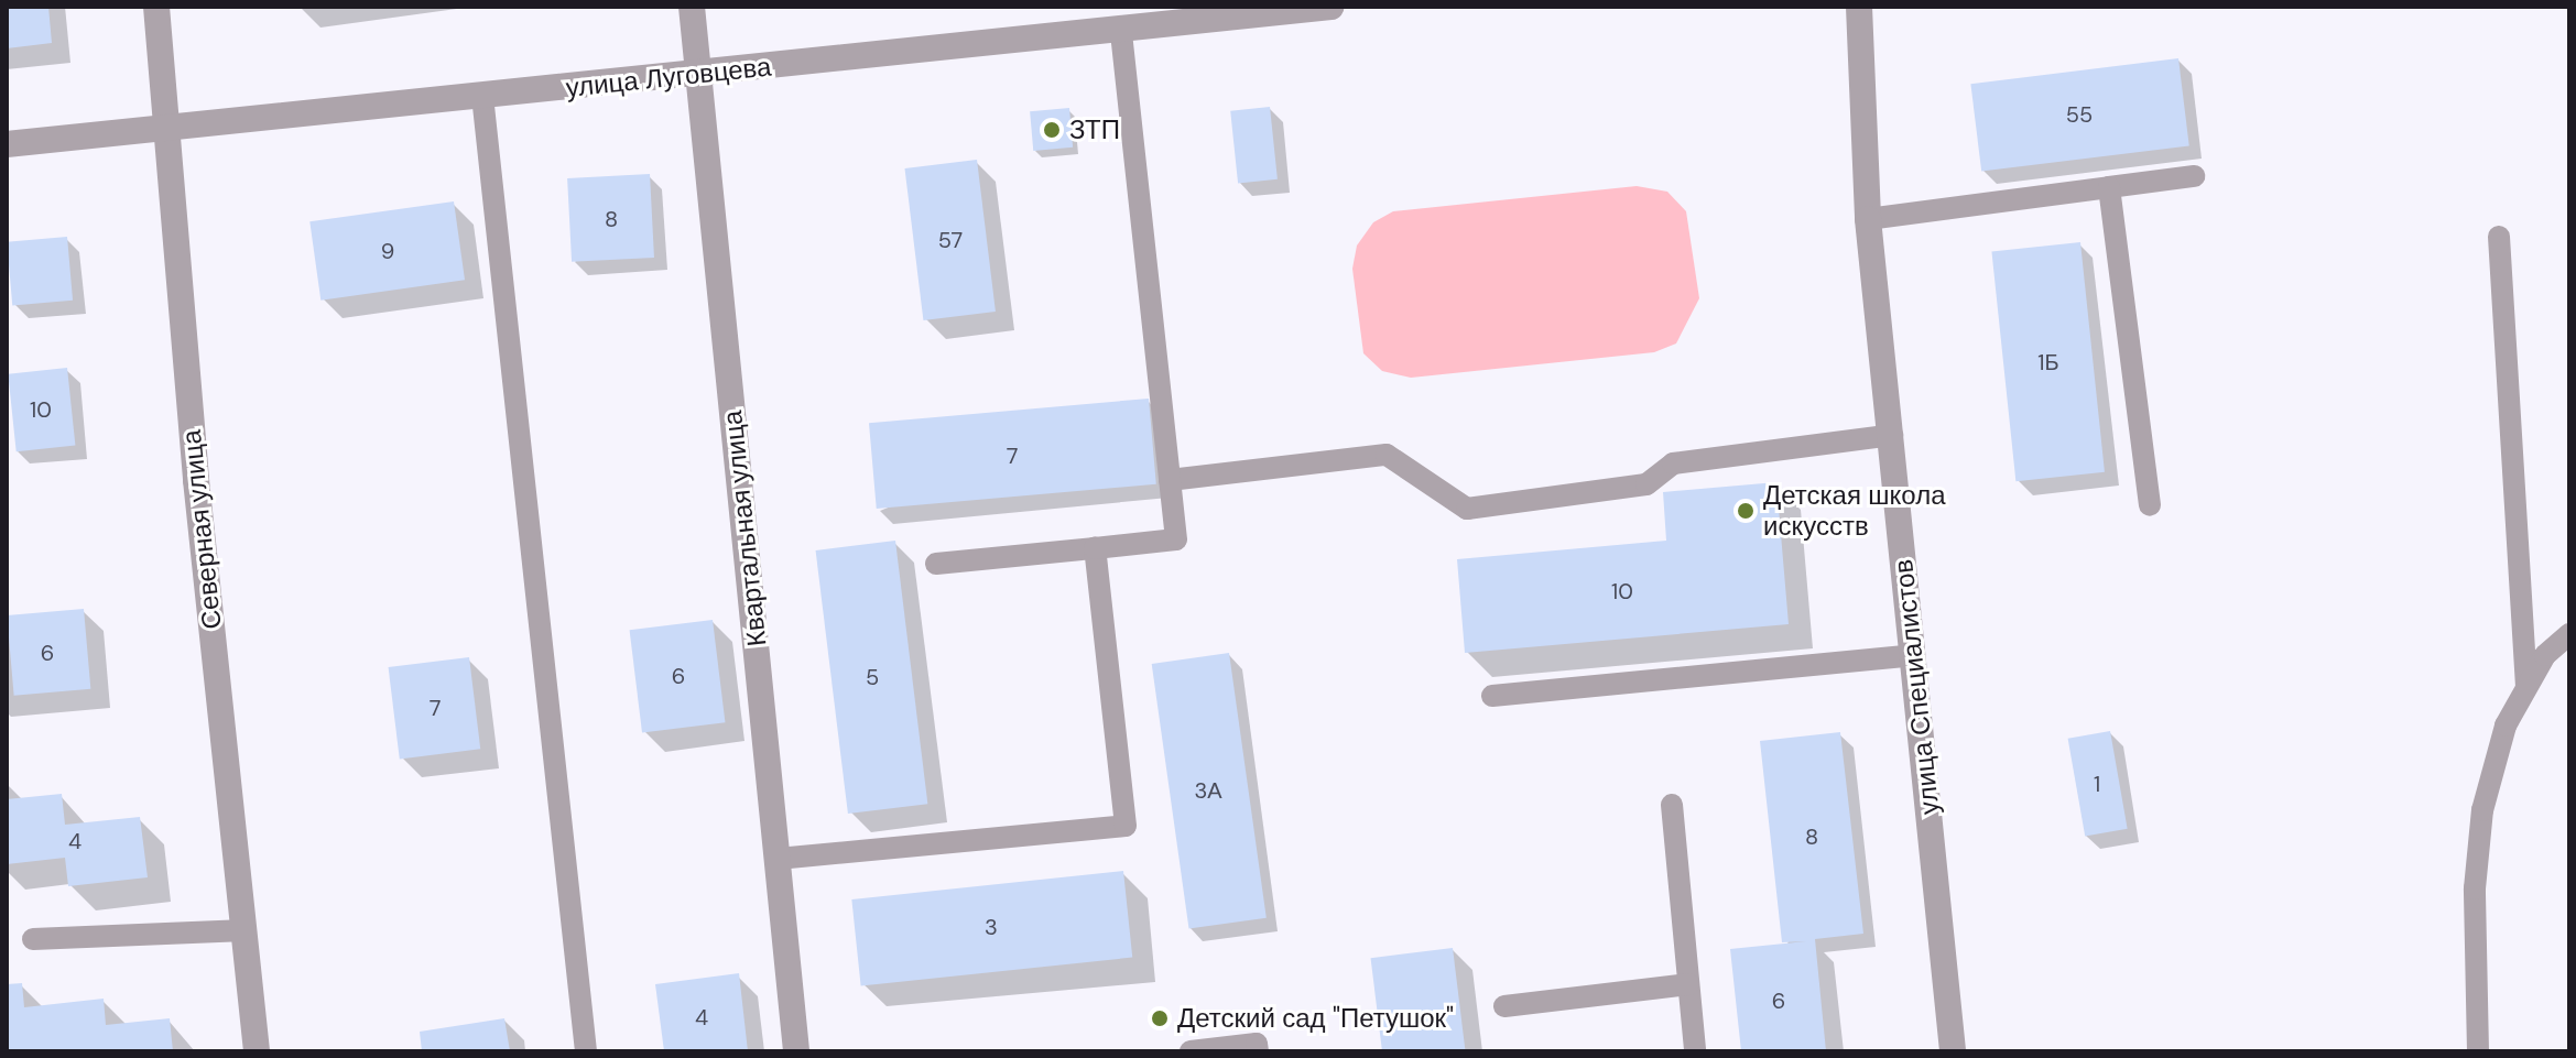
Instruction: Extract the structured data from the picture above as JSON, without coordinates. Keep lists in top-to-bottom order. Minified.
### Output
{"streets":{"street":["улица Луговцева","Квартальная улица","Северная улица","улица Специалистов"]},"crossings":[["улица Луговцева","Квартальная улица"],["улица Луговцева","Северная улица"]],"places":["ЗТП","Детская школа искусств","Детский сад \"Петушок\""],"house_numbers":["55","8","57","9","1Б","10","7","10","6","6","5","7","1","3А","8","4","3","6","4"]}
